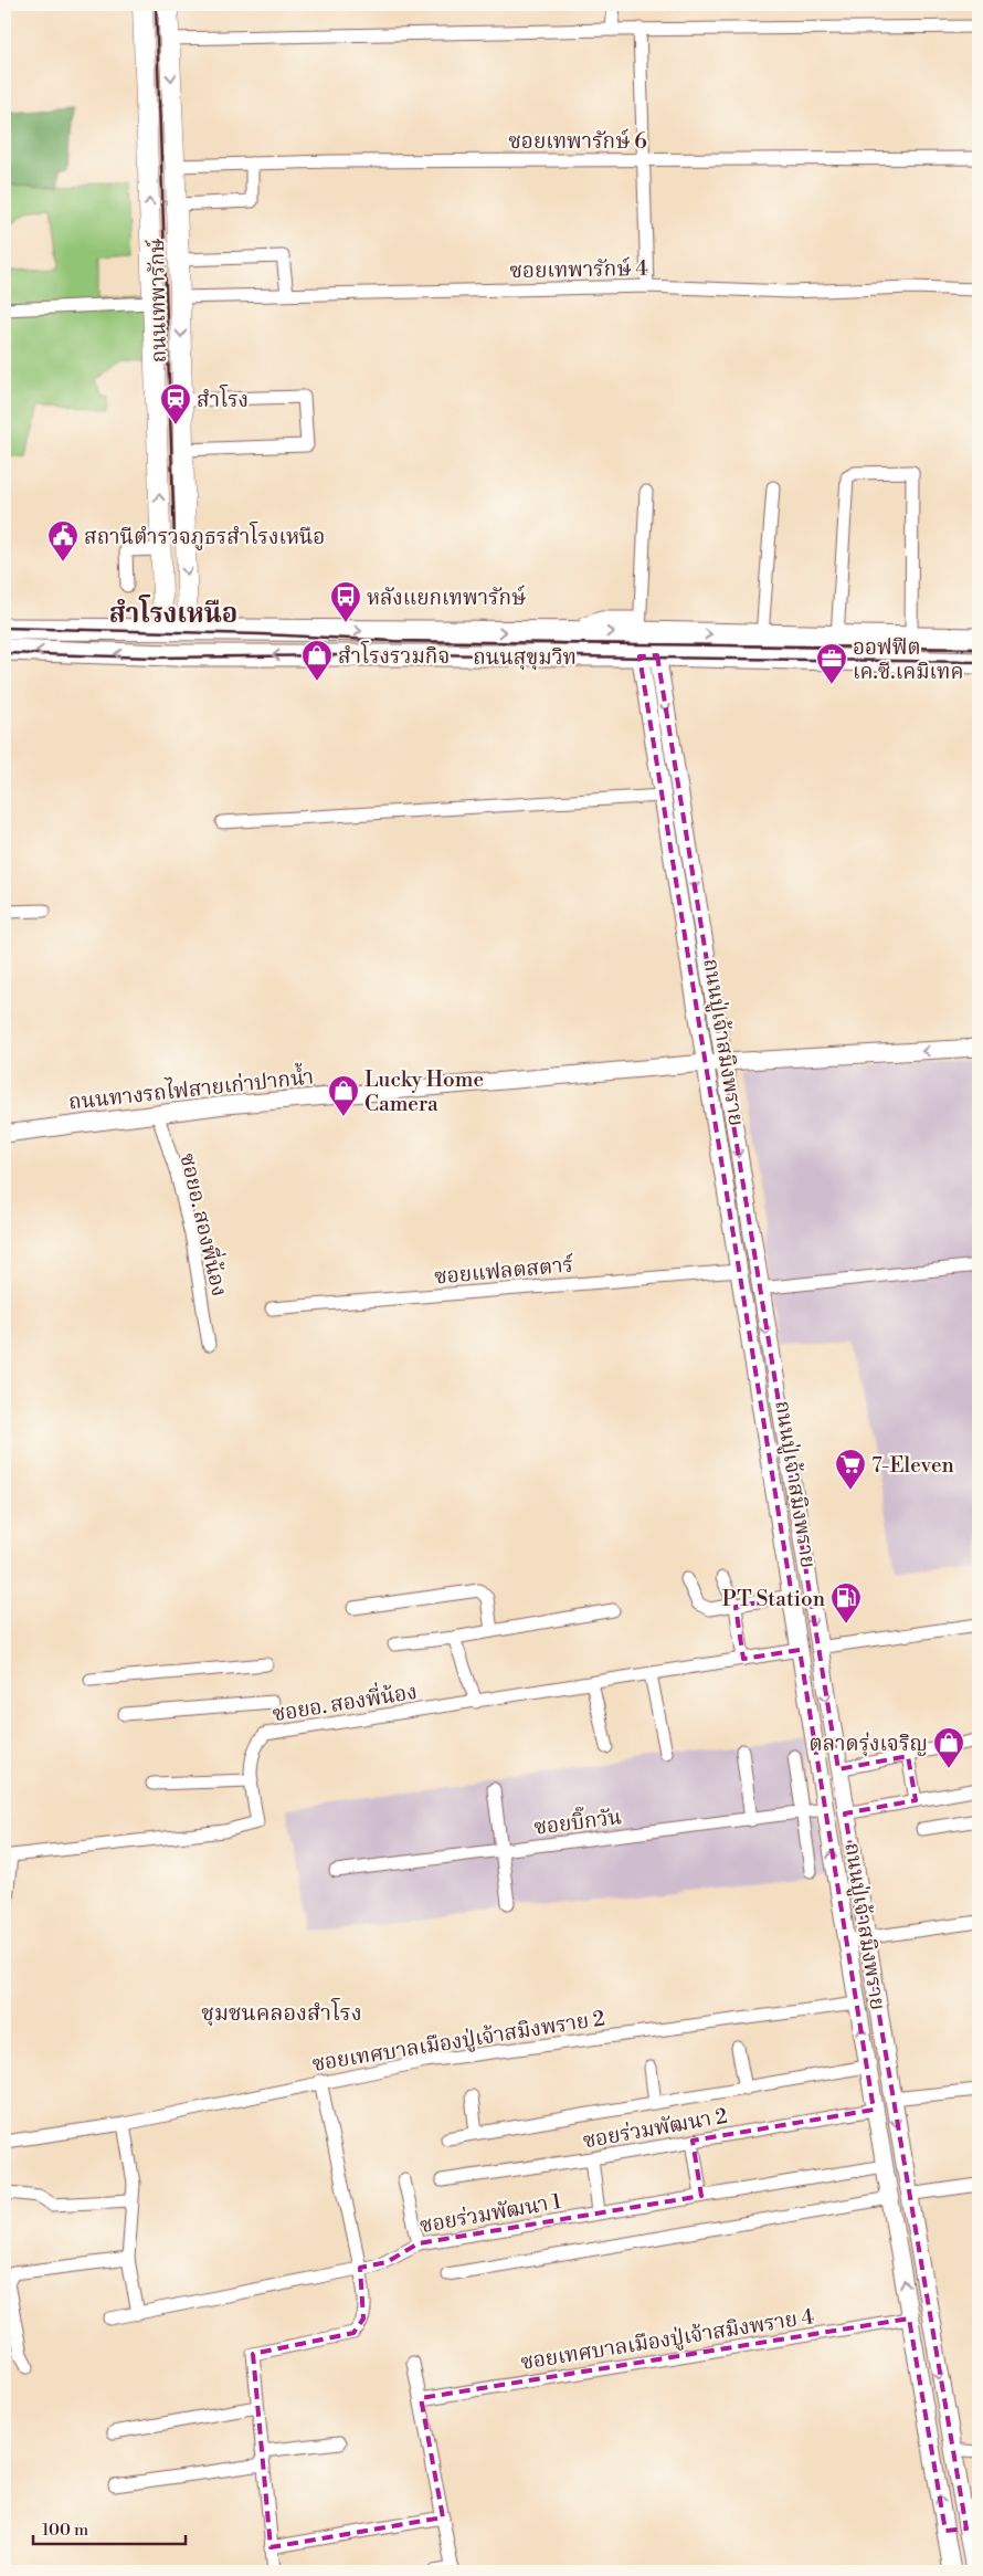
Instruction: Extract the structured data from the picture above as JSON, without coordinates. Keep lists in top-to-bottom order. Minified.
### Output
{"streets":{"highway":["ถนนสุขุมวิท"],"main road":["ถนนเทพารักษ์","ถนนปู่เจ้าสมิงพราย","ถนนทางรถไฟสายเก่าปากน้ำ"],"street":["ซอยเทพารักษ์ 6","ซอยเทพารักษ์ 4","ซอยอ. สองพี่น้อง","ซอยแฟลตสตาร์","ซอยบิ๊กวัน","ซอยเทศบาลเมืองปู่เจ้าสมิงพราย 2","ซอยร่วมพัฒนา 2","ซอยร่วมพัฒนา 1","ซอยเทศบาลเมืองปู่เจ้าสมิงพราย 4"]},"crossings":[["ซอยเทพารักษ์ 6","ถนนเทพารักษ์"],["ซอยเทพารักษ์ 4","ถนนเทพารักษ์"],["ถนนเทพารักษ์","ถนนสุขุมวิท"],["ถนนสุขุมวิท","ถนนปู่เจ้าสมิงพราย"],["ถนนปู่เจ้าสมิงพราย","ถนนทางรถไฟสายเก่าปากน้ำ"],["ถนนปู่เจ้าสมิงพราย","ซอยอ. สองพี่น้อง"],["ถนนปู่เจ้าสมิงพราย","ซอยแฟลตสตาร์"],["ถนนปู่เจ้าสมิงพราย","ซอยบิ๊กวัน"],["ถนนปู่เจ้าสมิงพราย","ซอยเทศบาลเมืองปู่เจ้าสมิงพราย 2"],["ถนนปู่เจ้าสมิงพราย","ซอยร่วมพัฒนา 2"],["ถนนปู่เจ้าสมิงพราย","ซอยร่วมพัฒนา 1"],["ถนนปู่เจ้าสมิงพราย","ซอยเทศบาลเมืองปู่เจ้าสมิงพราย 4"],["ถนนทางรถไฟสายเก่าปากน้ำ","ซอยอ. สองพี่น้อง"]],"districts":["สำโรงเหนือ","ชุมชนคลองสำโรง"],"places":{"station":["สำโรง"],"public building":["สถานีตำรวจภูธรสำโรงเหนือ"],"bus stop":["หลังแยกเทพารักษ์"],"shop":["สำโรงรวมกิจ","Lucky Home Camera","ตลาดรุ่งเจริญ"],"office":["ออฟฟิต เค.ซี.เคมิเทค"],"supermarket":["7-Eleven"],"fuel station":["PT Station"]},"scale_bar":"100 m"}
